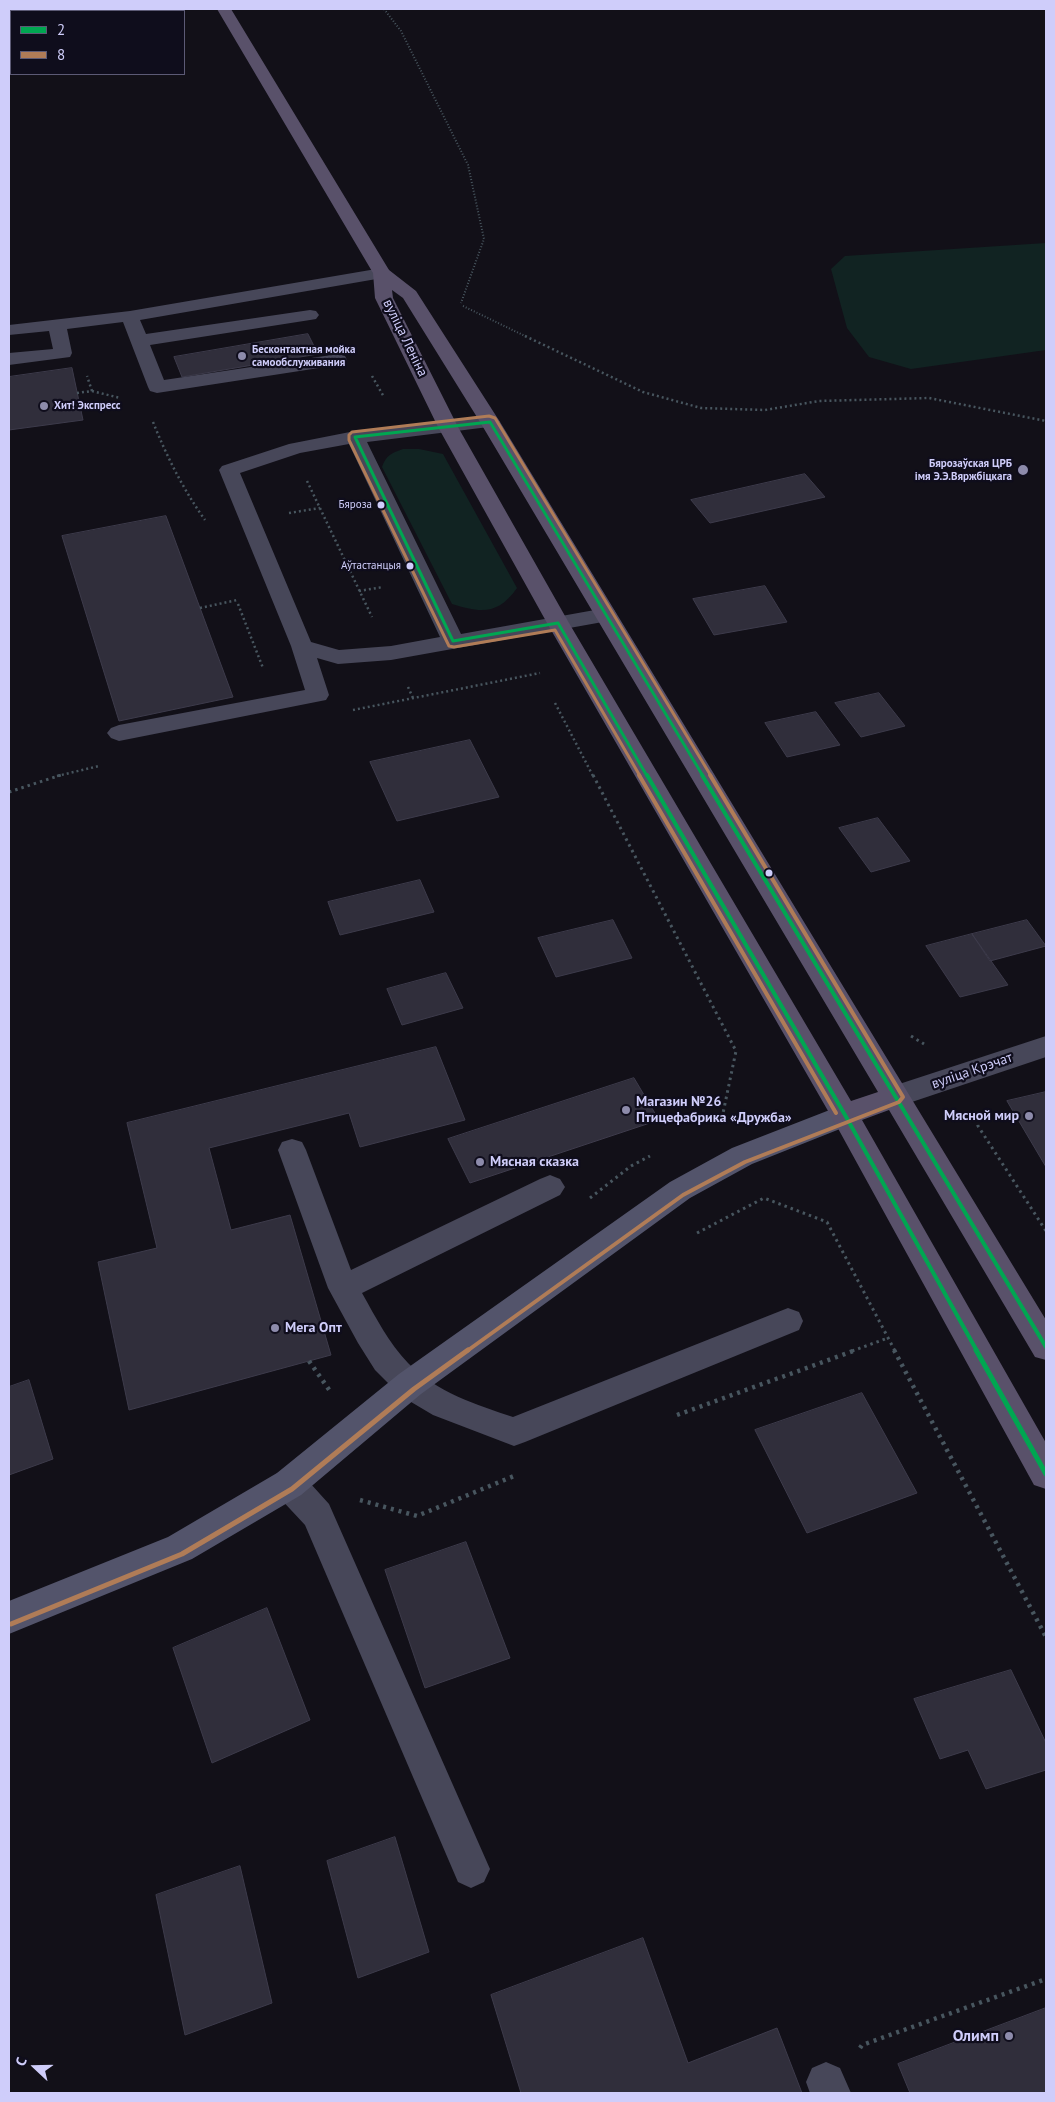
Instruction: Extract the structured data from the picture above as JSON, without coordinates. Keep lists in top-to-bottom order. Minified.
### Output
{"streets":{"main road":["вуліца Леніна"],"street":["вуліца Крэчат"]},"crossings":[["вуліца Леніна","вуліца Крэчат"]],"places":["Бесконтактная мойка самообслуживания","Хит! Экспресс","Бярозаўская ЦРБ імя Э.Э.Вяржбіцкага","Бяроза","Аўтастанцыя","Магазин №26 Птицефабрика «Дружба»","Мясной мир","Мясная сказка","Мега Опт","Олимп"],"lines":["transit line 8","transit line 2"],"legend":["2","8"],"north":"left"}
